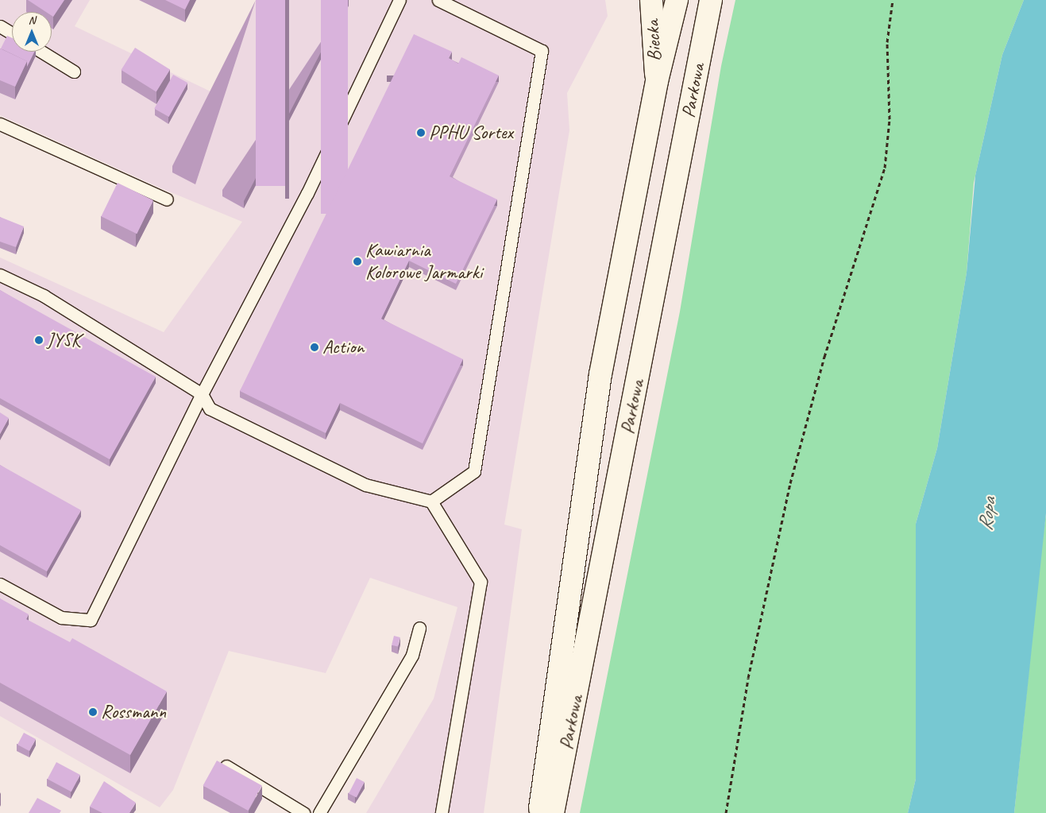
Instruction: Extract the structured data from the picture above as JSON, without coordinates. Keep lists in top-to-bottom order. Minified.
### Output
{"streets":{"main road":["Biecka","Parkowa"]},"crossings":[["Biecka","Parkowa"]],"water":["Ropa"],"places":["PPHU Sortex","Kawiarnia Kolorowe Jarmarki","JYSK","Action","Rossmann"],"north":"top"}
